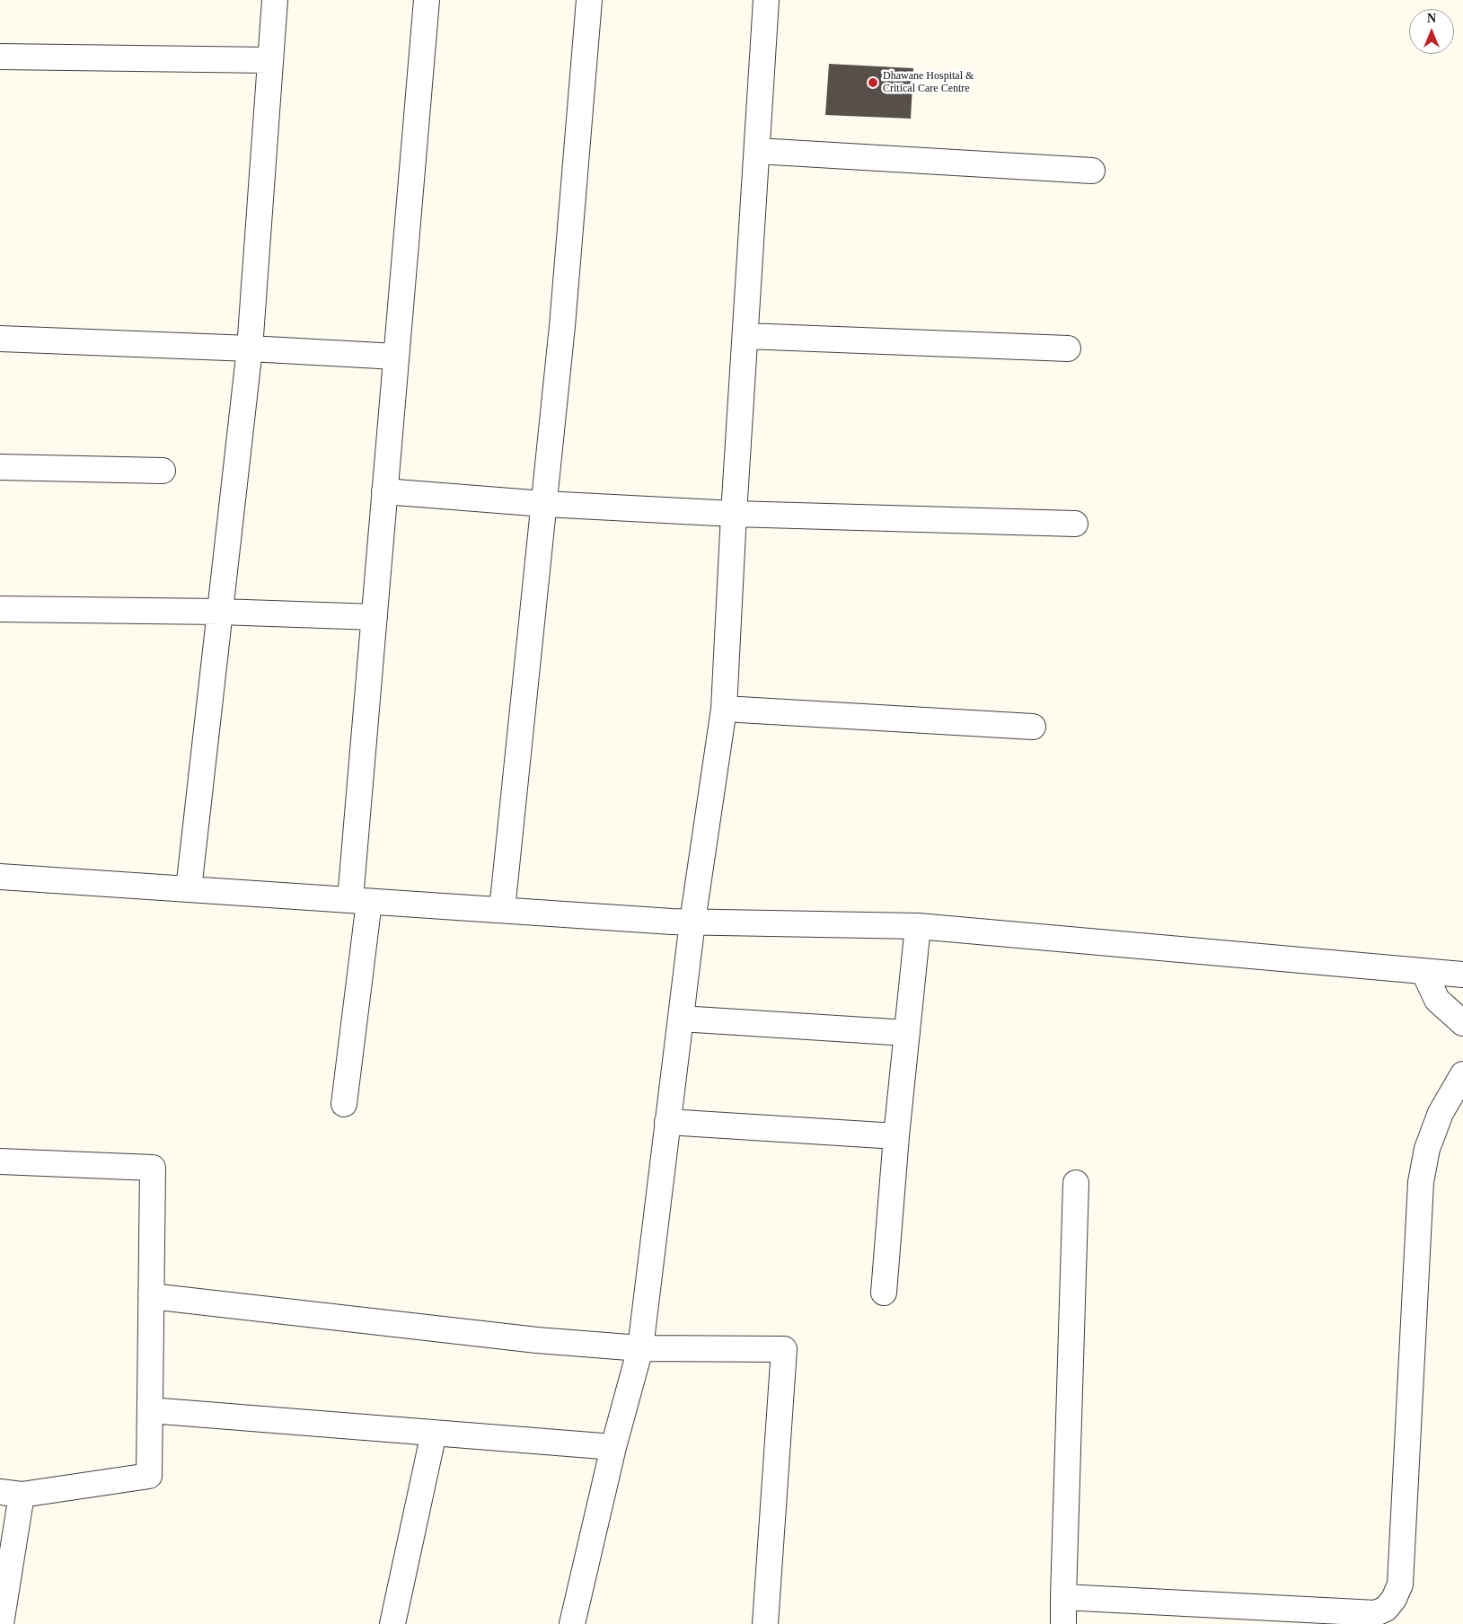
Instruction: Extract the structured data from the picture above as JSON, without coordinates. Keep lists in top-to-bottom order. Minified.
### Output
{"places":["Dhawane Hospital & Critical Care Centre"],"north":"top"}
